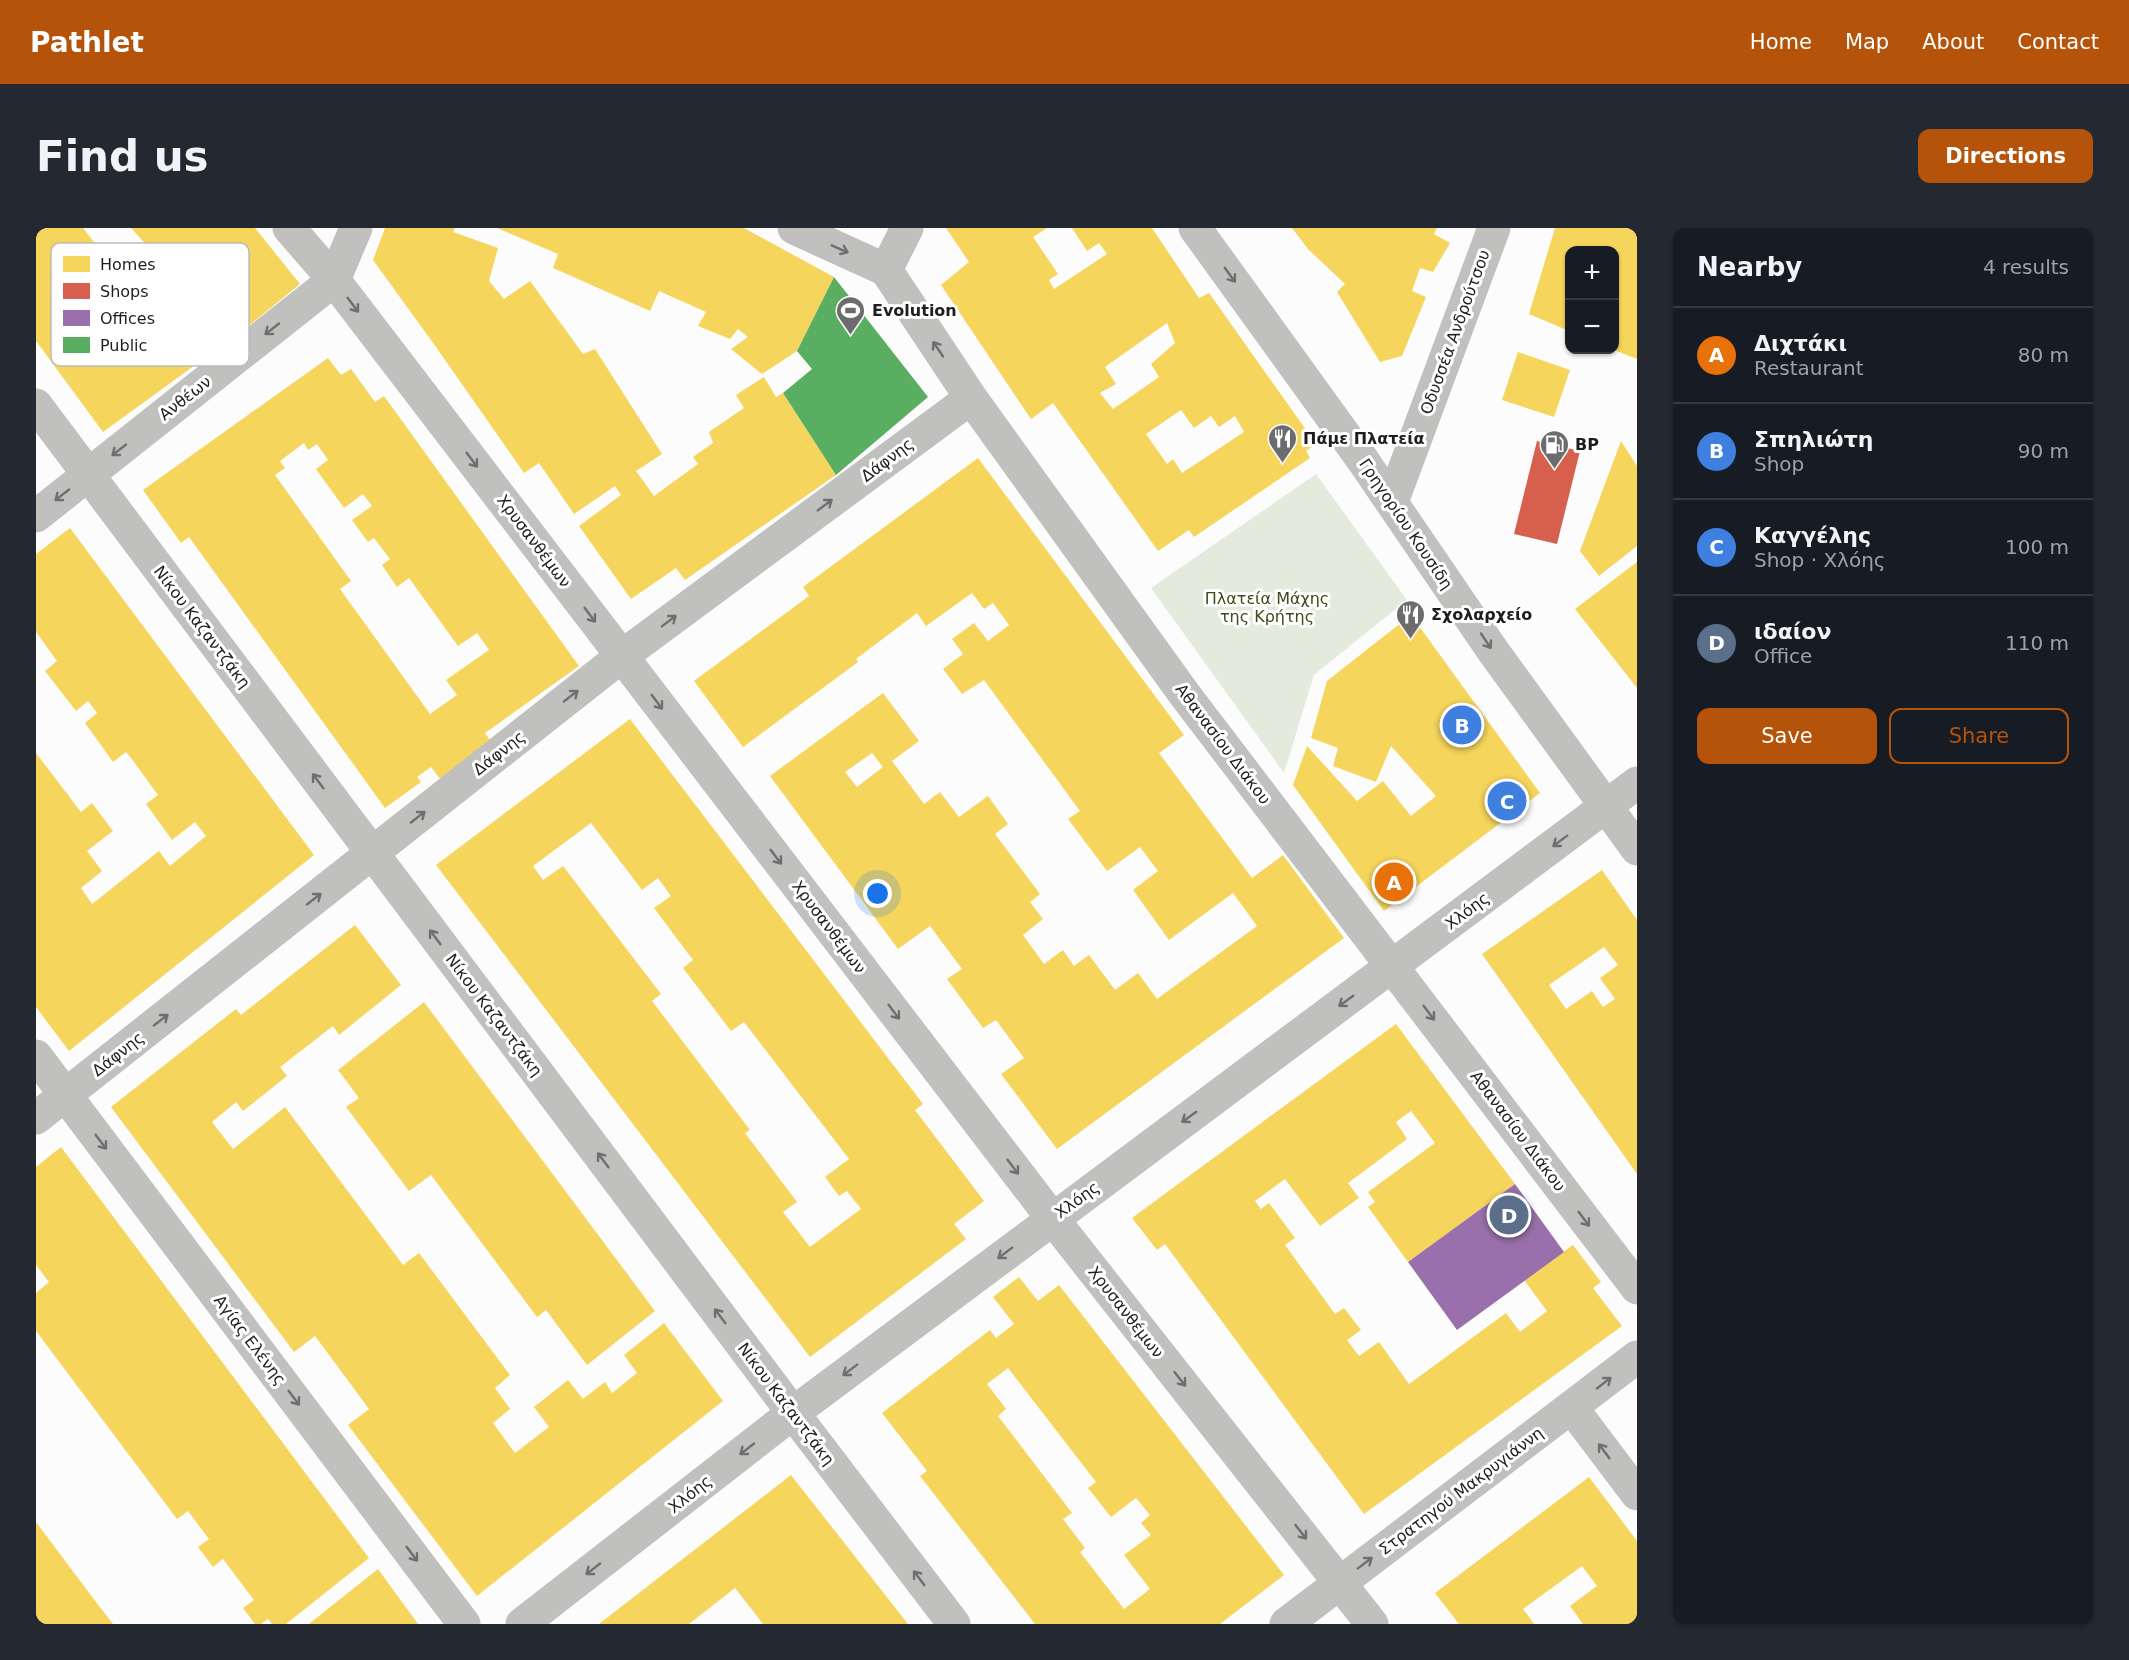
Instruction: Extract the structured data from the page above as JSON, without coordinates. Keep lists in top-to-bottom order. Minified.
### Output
{"streets":{"street":["Οδυσσέα Ανδρούτσου","Ανθέων","Δάφνης","Γρηγορίου Κουσίδη","Χρυσανθέμων","Νίκου Καζαντζάκη","Αθανασίου Διάκου","Χλόης","Αγίας Ελένης","Στρατηγού Μακρυγιάννη"]},"crossings":[["Οδυσσέα Ανδρούτσου","Γρηγορίου Κουσίδη"],["Ανθέων","Χρυσανθέμων"],["Ανθέων","Νίκου Καζαντζάκη"],["Δάφνης","Χρυσανθέμων"],["Δάφνης","Νίκου Καζαντζάκη"],["Δάφνης","Αθανασίου Διάκου"],["Δάφνης","Αγίας Ελένης"],["Γρηγορίου Κουσίδη","Χλόης"],["Χρυσανθέμων","Χλόης"],["Χρυσανθέμων","Στρατηγού Μακρυγιάννη"],["Νίκου Καζαντζάκη","Χλόης"],["Αθανασίου Διάκου","Χλόης"]],"one_way":["Ανθέων","Δάφνης","Γρηγορίου Κουσίδη","Χρυσανθέμων","Νίκου Καζαντζάκη","Χλόης","Αγίας Ελένης","Στρατηγού Μακρυγιάννη"],"parks":["Πλατεία Μάχης της Κρήτης"],"places":{"sports":["Evolution"],"restaurant":["Πάμε Πλατεία","Σχολαρχείο"],"fuel station":["BP"]},"legend":["Homes","Shops","Offices","Public"],"page":{"header":"Pathlet","nav":["Home","Map","About","Contact"],"buttons":["Directions",["Save","Share"]],"title":"Find us","heading":["Nearby","4 results"],"map_buttons":["+","−"],"list":[{"mark":"A","name":"Διχτάκι","note":"Restaurant","value":"80 m"},{"mark":"B","name":"Σπηλιώτη","note":"Shop","value":"90 m"},{"mark":"C","name":"Καγγέλης","note":"Shop · Χλόης","value":"100 m"},{"mark":"D","name":"ιδαίον","note":"Office","value":"110 m"}],"pins":["B","C","A","D"]}}
